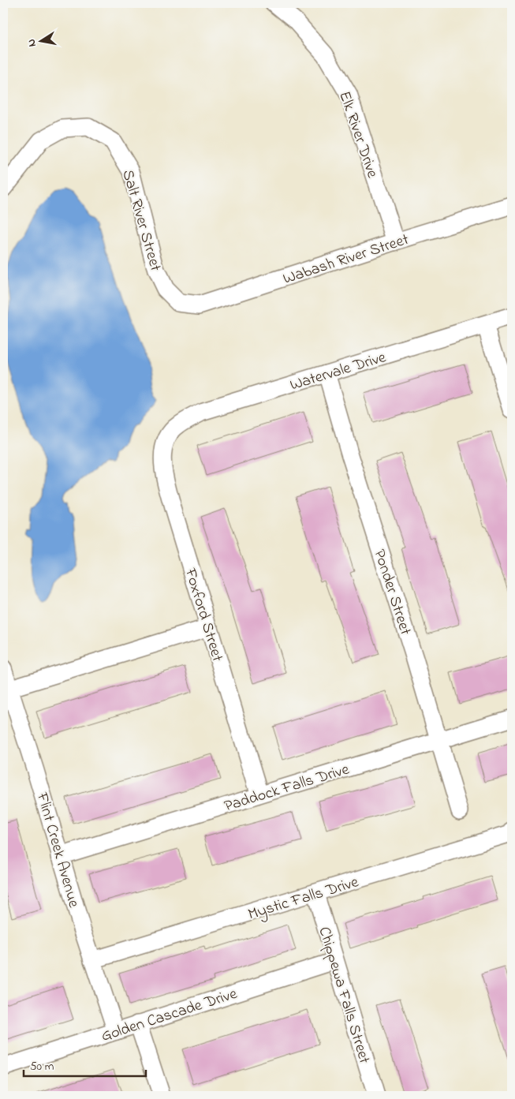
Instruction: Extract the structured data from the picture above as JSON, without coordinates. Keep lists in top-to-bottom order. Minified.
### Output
{"streets":{"street":["Elk River Drive","Salt River Street","Wabash River Street","Watervale Drive","Ponder Street","Foxford Street","Paddock Falls Drive","Flint Creek Avenue","Mystic Falls Drive","Chippewa Falls Street","Golden Cascade Drive"]},"crossings":[["Elk River Drive","Wabash River Street"],["Salt River Street","Wabash River Street"],["Watervale Drive","Ponder Street"],["Watervale Drive","Foxford Street"],["Ponder Street","Paddock Falls Drive"],["Foxford Street","Paddock Falls Drive"],["Paddock Falls Drive","Flint Creek Avenue"],["Flint Creek Avenue","Mystic Falls Drive"],["Flint Creek Avenue","Golden Cascade Drive"],["Mystic Falls Drive","Chippewa Falls Street"],["Chippewa Falls Street","Golden Cascade Drive"]],"scale_bar":"50 m","north":"left"}
